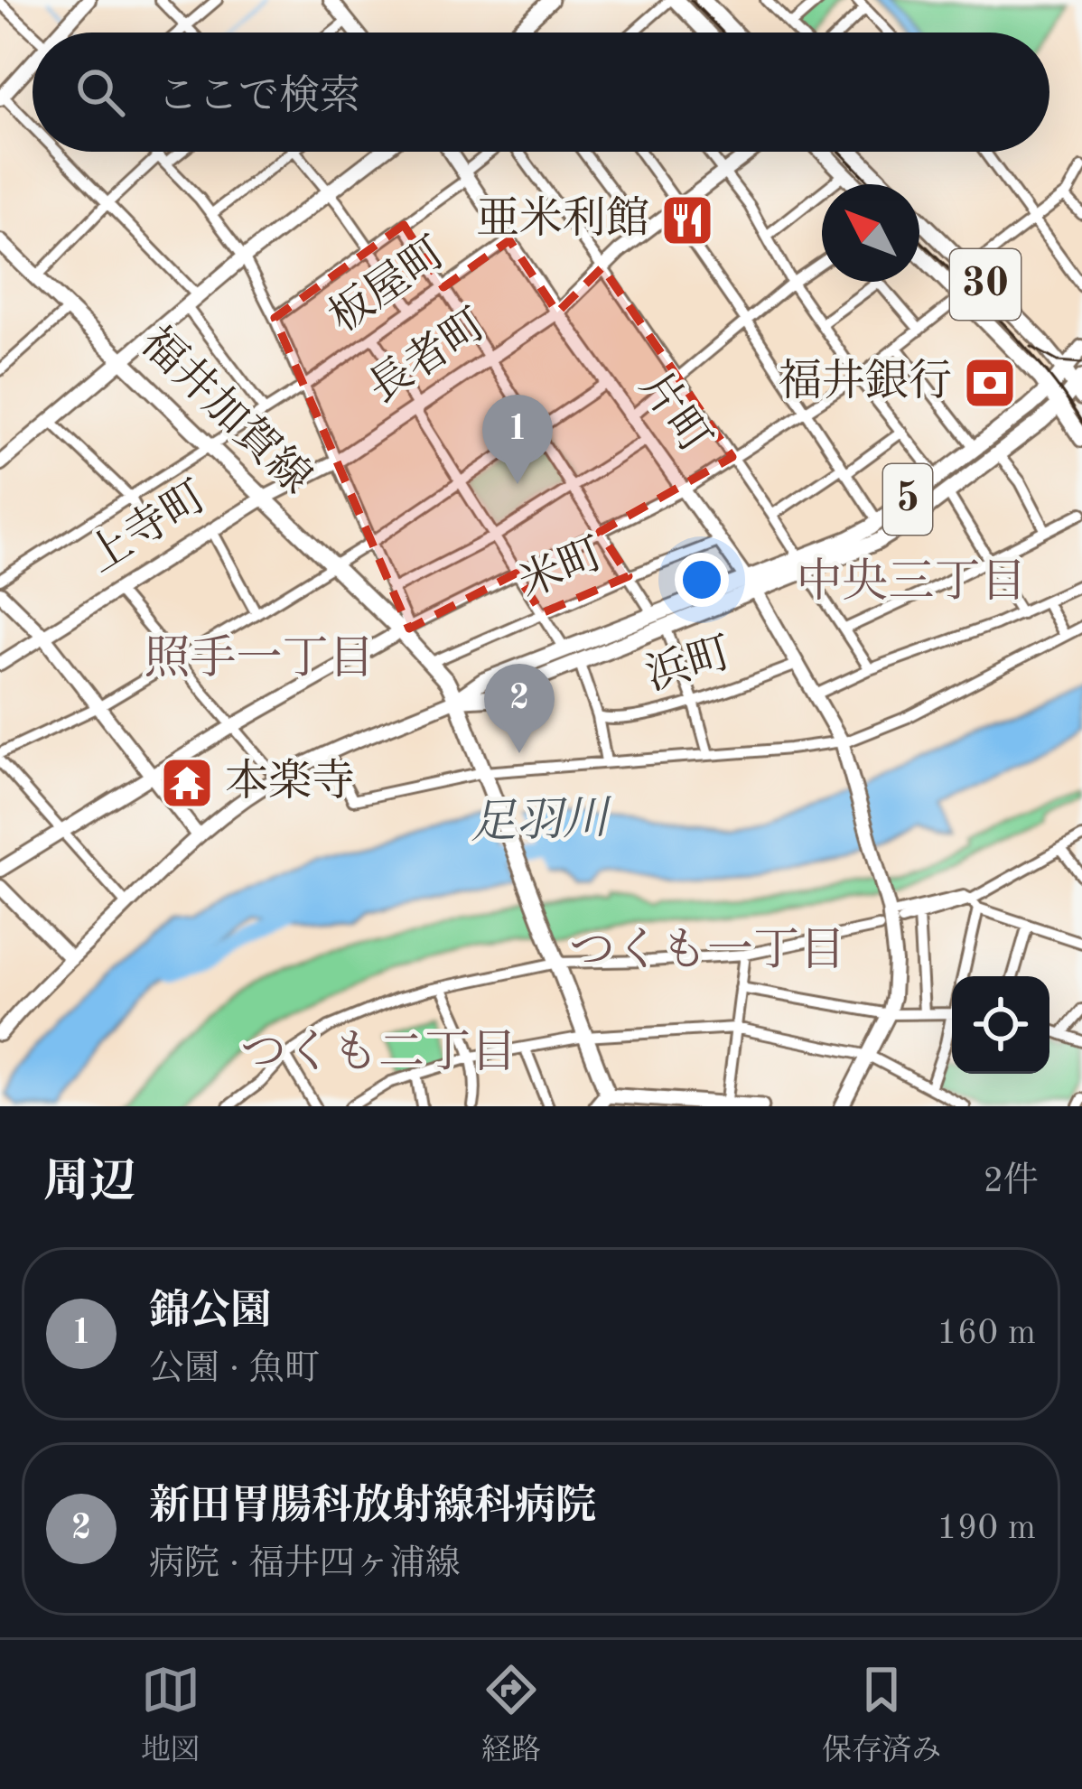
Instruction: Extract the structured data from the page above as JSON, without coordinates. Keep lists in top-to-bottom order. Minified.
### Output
{"streets":{"main road":["30","福井加賀線","5"],"street":["板屋町","長者町","片町","上寺町","米町","浜町"]},"crossings":[["30","5"],["板屋町","福井加賀線"],["板屋町","片町"],["長者町","片町"],["長者町","上寺町"],["福井加賀線","5"],["福井加賀線","上寺町"],["福井加賀線","米町"],["片町","5"],["片町","米町"],["片町","浜町"]],"districts":["中央三丁目","照手一丁目","つくも一丁目","つくも二丁目"],"water":["足羽川"],"places":{"restaurant":["亜米利館"],"bank":["福井銀行"],"temple":["本楽寺"]},"north":"top left","page":{"search":"ここで検索","pins":["1","2"],"heading":["周辺","2件"],"list":[{"mark":"1","name":"錦公園","note":"公園 · 魚町","value":"160 m"},{"mark":"2","name":"新田胃腸科放射線科病院","note":"病院 · 福井四ヶ浦線","value":"190 m"}],"nav":["地図","経路","保存済み"]}}
